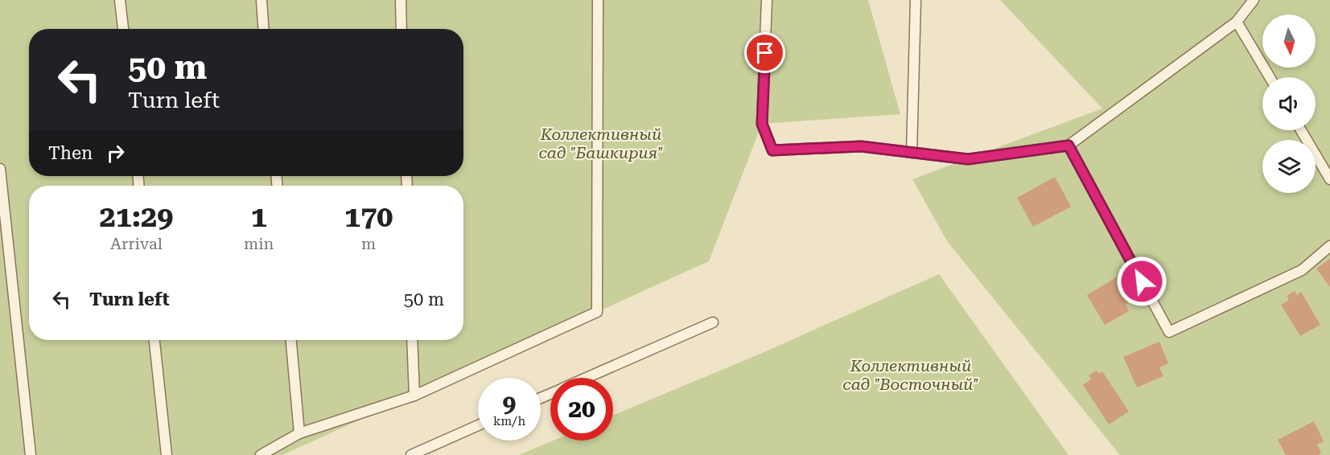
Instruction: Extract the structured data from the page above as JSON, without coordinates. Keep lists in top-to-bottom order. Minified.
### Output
{"parks":["Коллективный сад \"Башкирия\"","Коллективный сад \"Восточный\""],"north":"bottom","page":{"turn":["50 m","Turn left"],"then":"Then","eta":["21:29","Arrival","1","min","170","m"],"list":[{"name":"Turn left","value":"50 m"}],"speed":"9 km/h","limit":"20"}}
